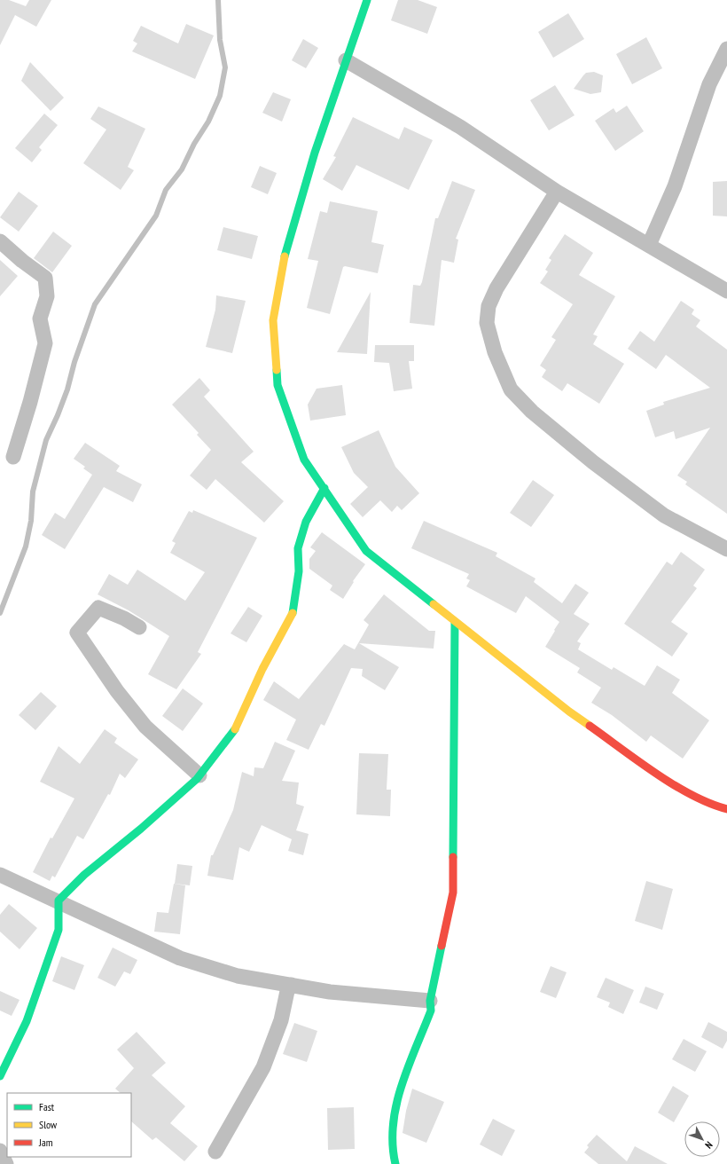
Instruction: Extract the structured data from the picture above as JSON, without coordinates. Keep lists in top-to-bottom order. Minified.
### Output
{"legend":["Fast","Slow","Jam"],"north":"bottom right"}
